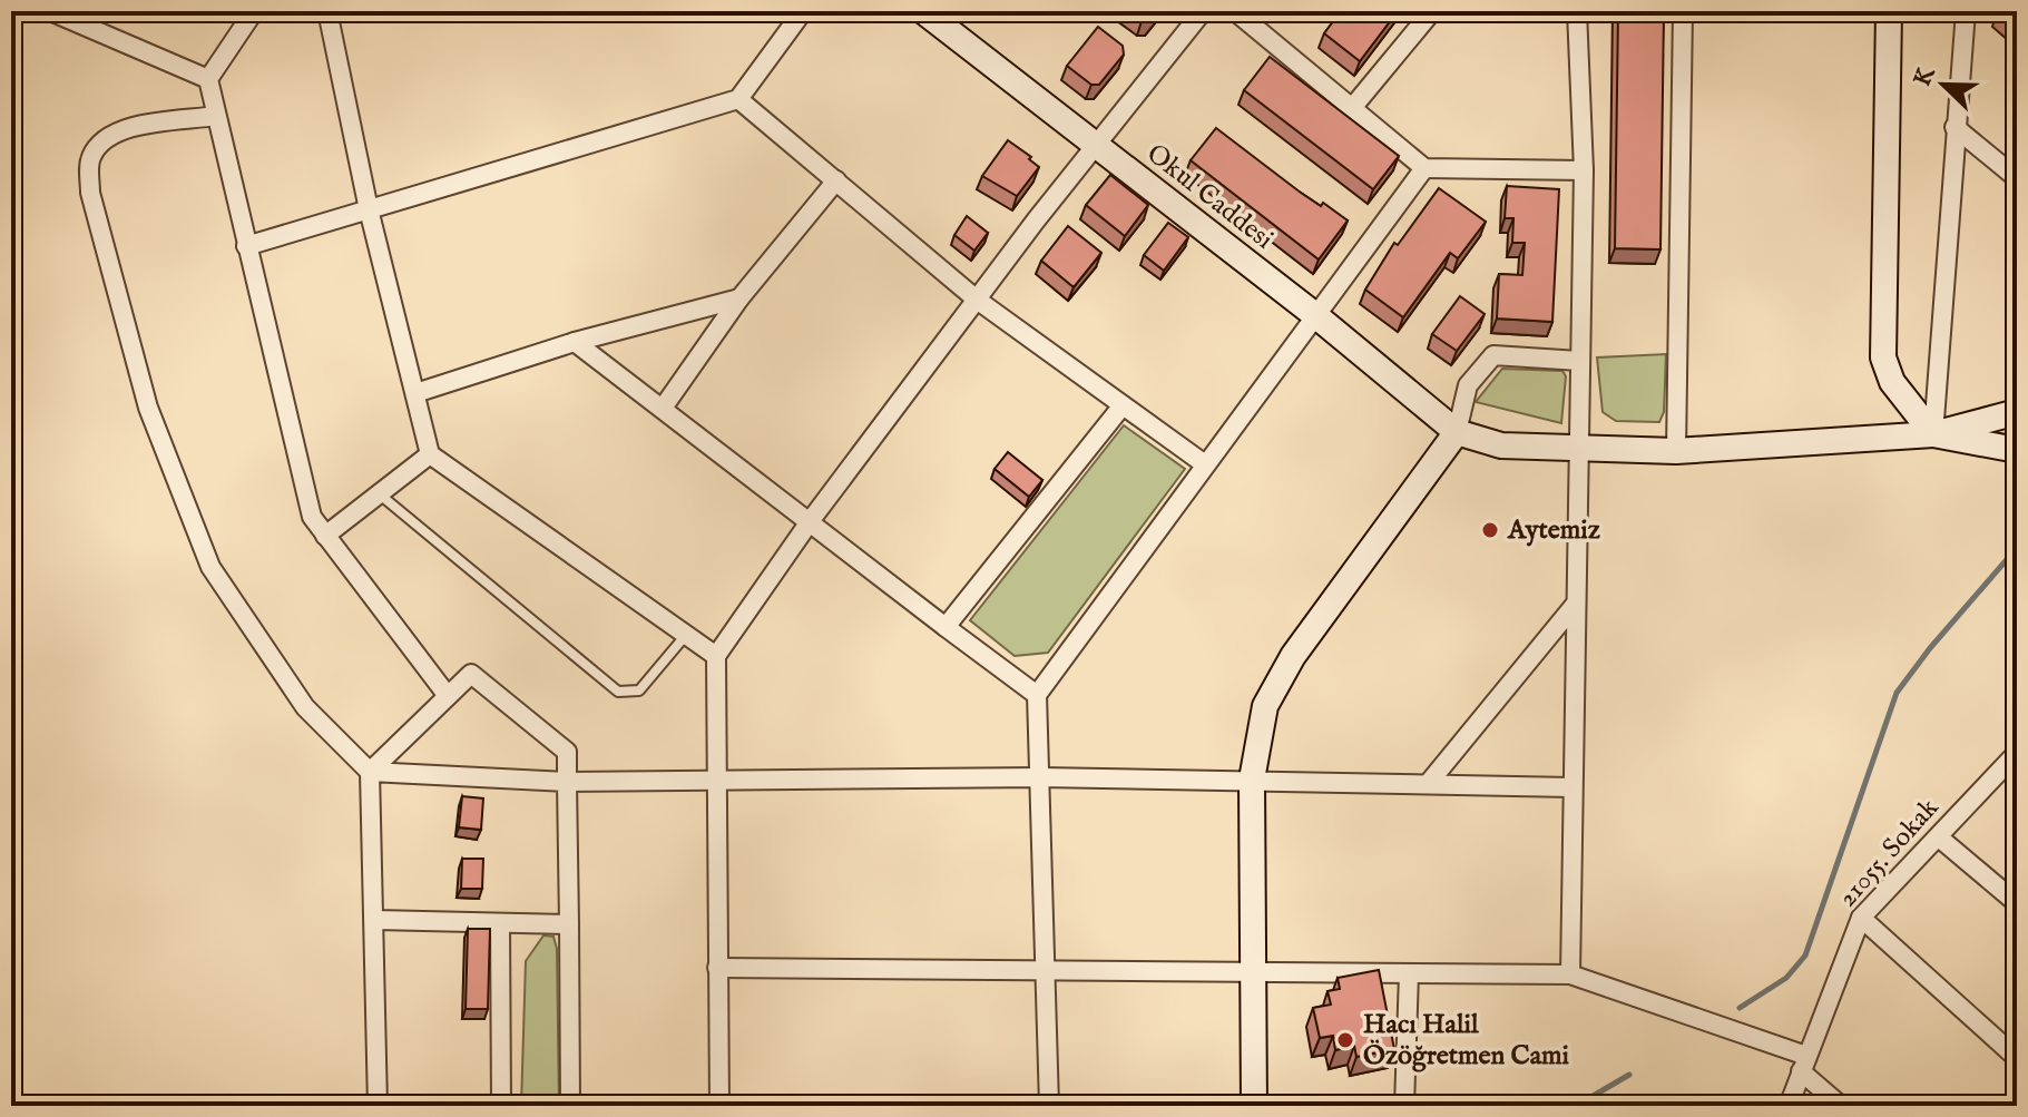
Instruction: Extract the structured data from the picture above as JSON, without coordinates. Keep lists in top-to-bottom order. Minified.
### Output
{"streets":{"street":["Okul Caddesi","21055. Sokak"]},"places":["Aytemiz","Hacı Halil Özöğretmen Cami"],"north":"top left"}
